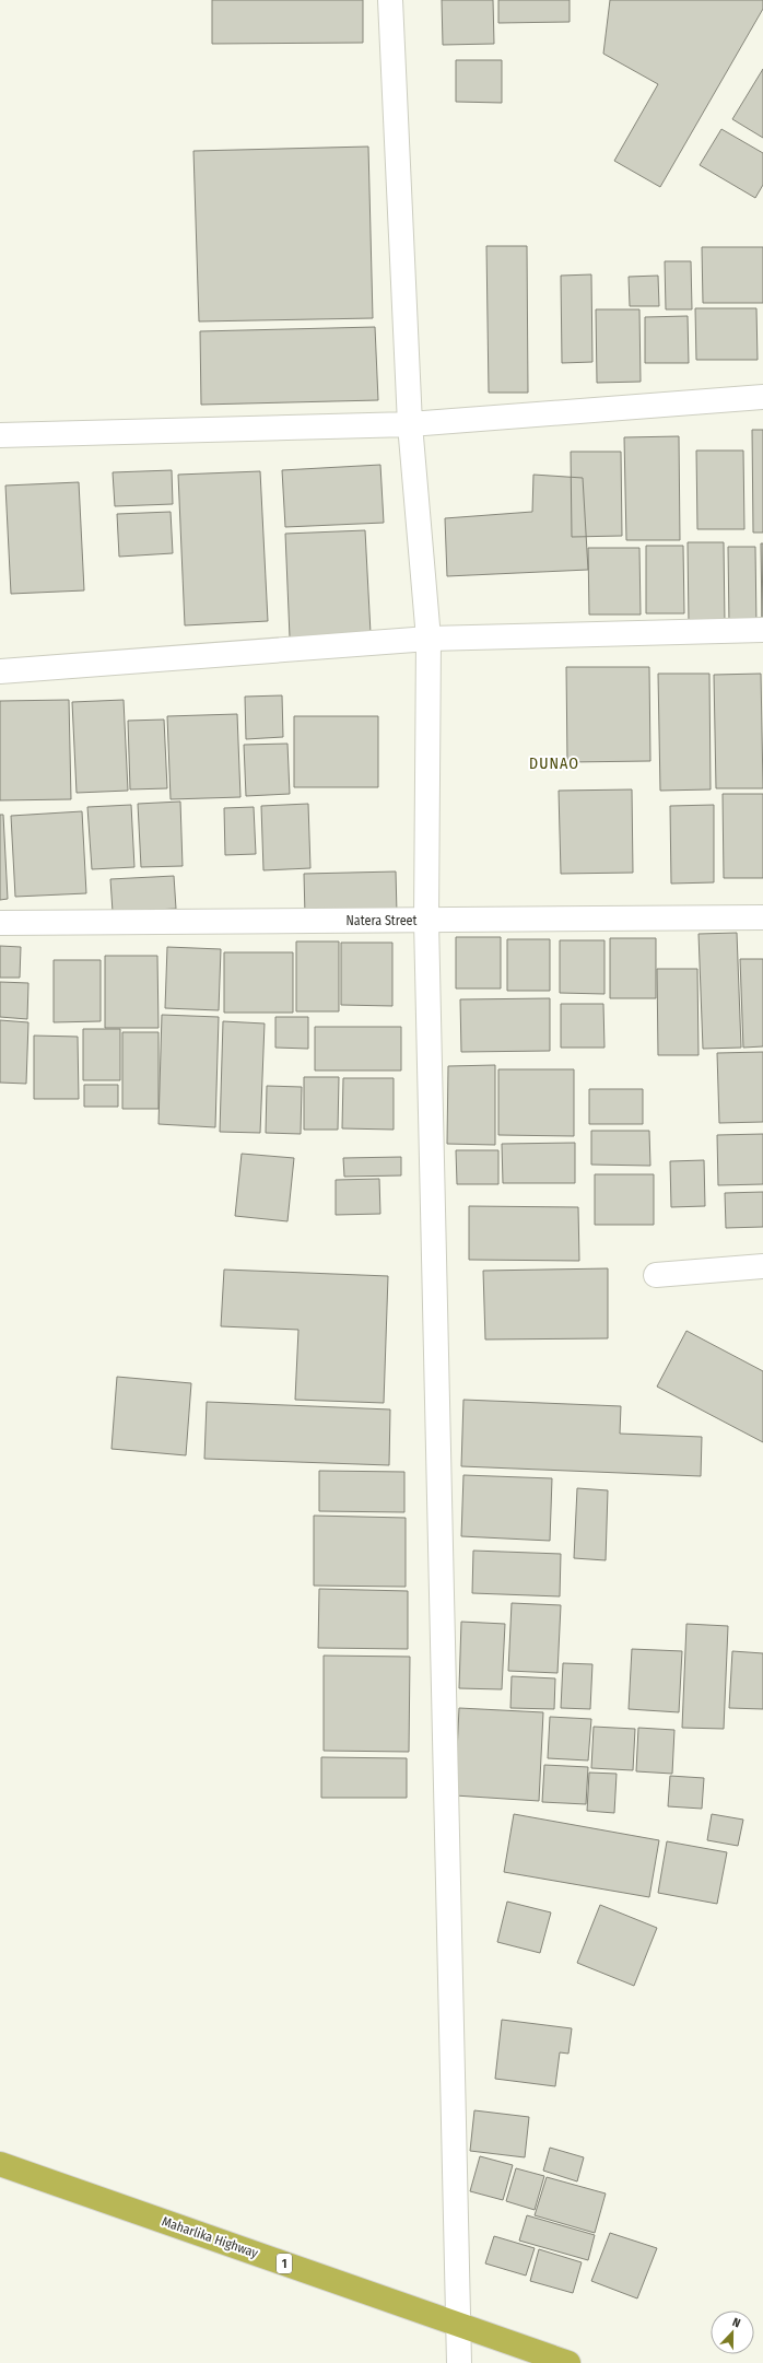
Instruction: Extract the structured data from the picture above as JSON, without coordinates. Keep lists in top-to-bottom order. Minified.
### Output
{"streets":{"highway":["Maharlika Highway","1"],"street":["Natera Street"]},"districts":["DUNAO"],"north":"top"}
